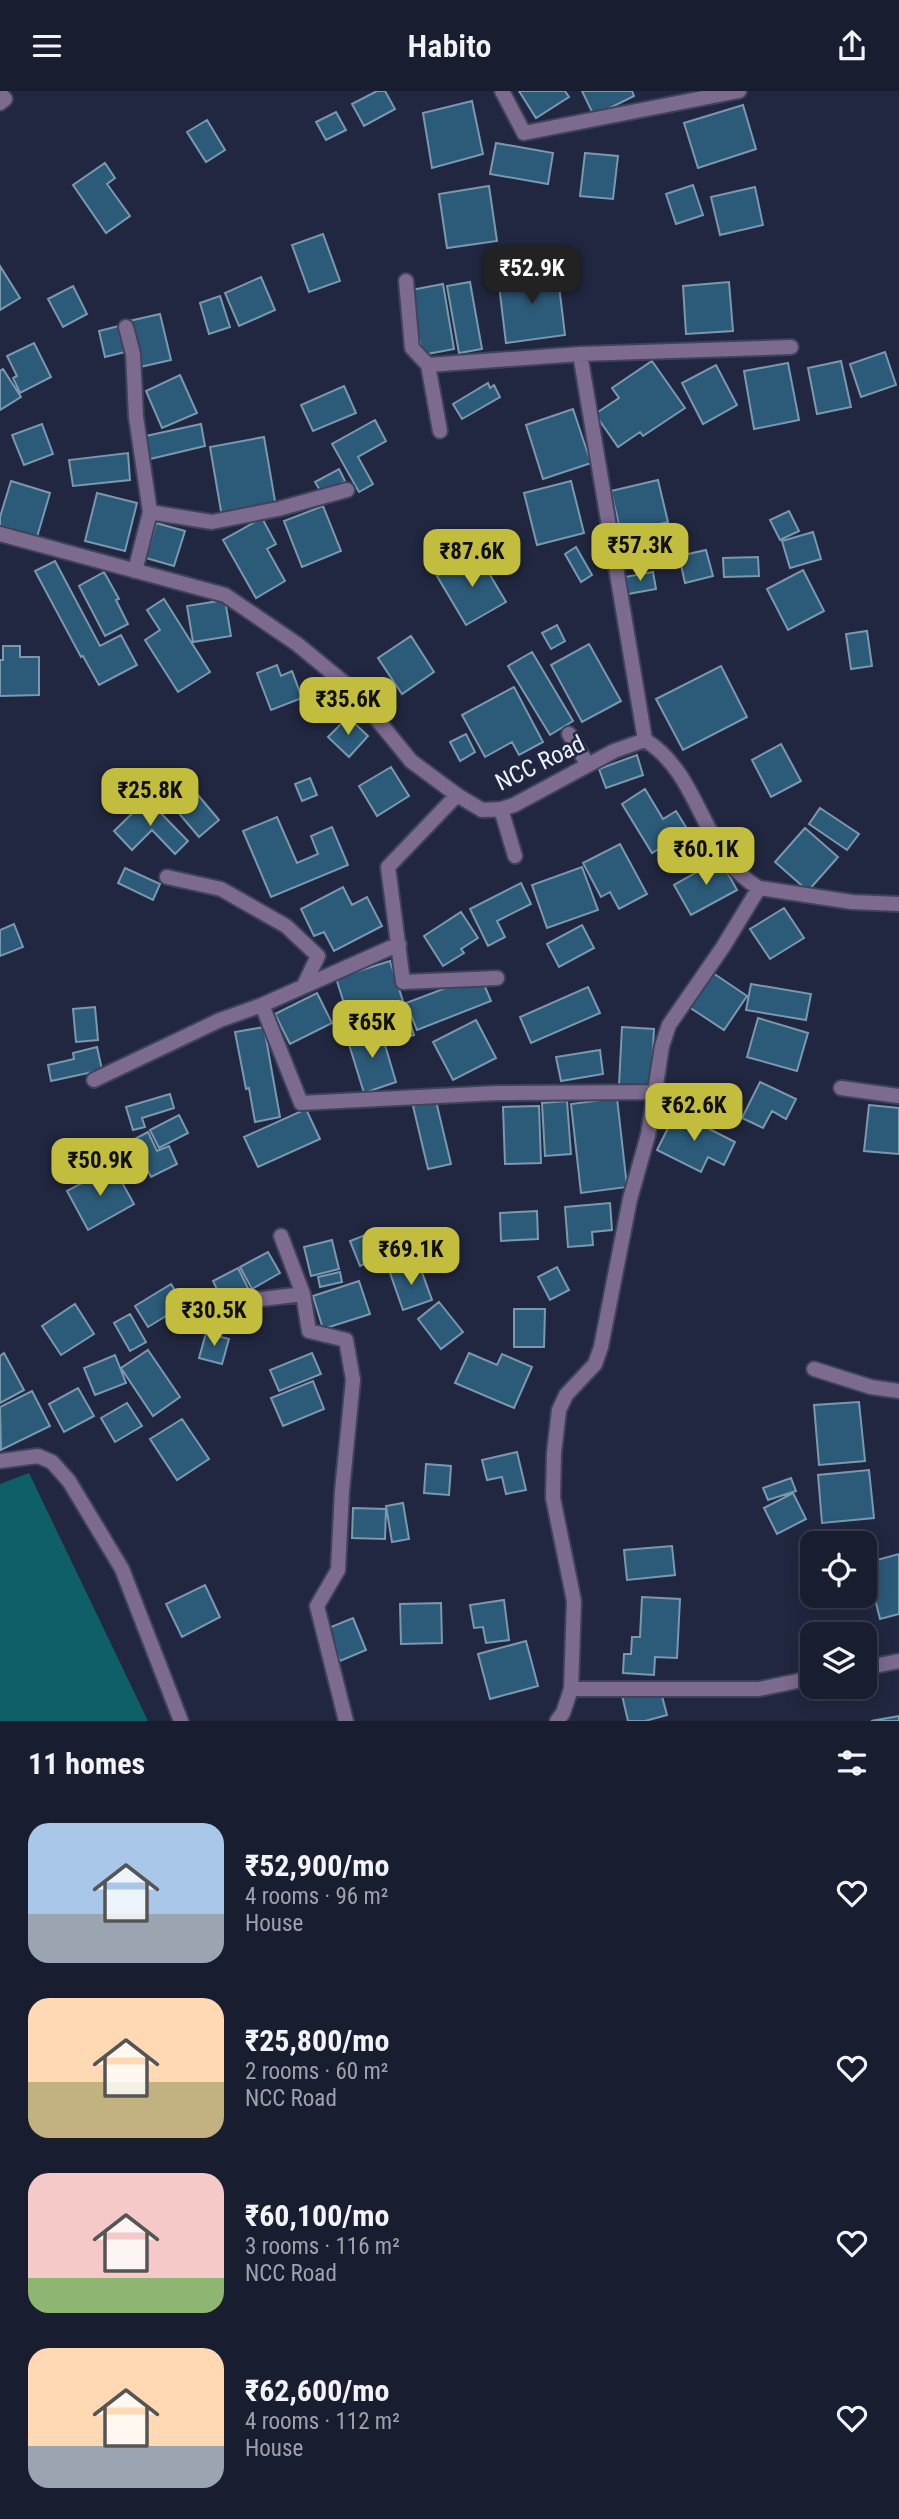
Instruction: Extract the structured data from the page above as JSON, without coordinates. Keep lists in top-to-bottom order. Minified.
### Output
{"streets":{"street":["NCC Road"]},"page":{"header":"Habito","price":["₹52.9K","₹57.3K","₹87.6K","₹35.6K","₹25.8K","₹60.1K","₹65K","₹62.6K","₹50.9K","₹69.1K","₹30.5K"],"heading":"11 homes","list":[{"name":"₹52,900/mo","note":"4 rooms · 96 m² · House"},{"name":"₹25,800/mo","note":"2 rooms · 60 m² · NCC Road"},{"name":"₹60,100/mo","note":"3 rooms · 116 m² · NCC Road"},{"name":"₹62,600/mo","note":"4 rooms · 112 m² · House"}]}}
